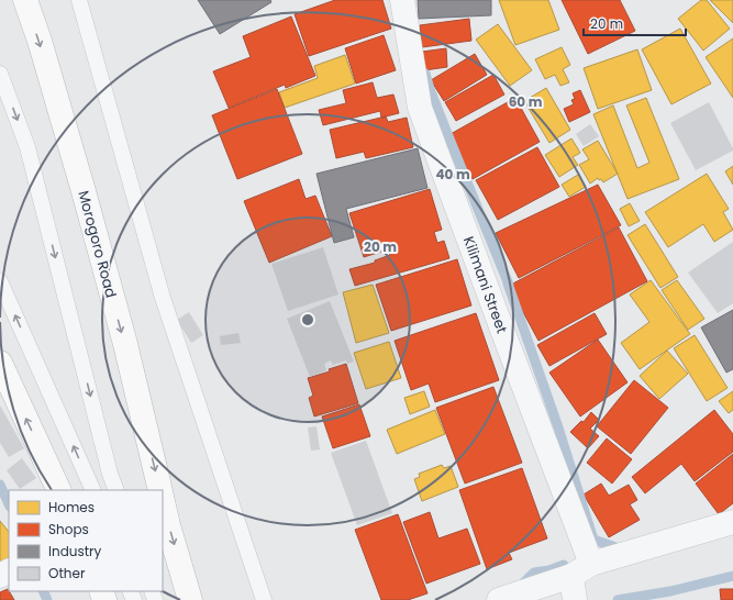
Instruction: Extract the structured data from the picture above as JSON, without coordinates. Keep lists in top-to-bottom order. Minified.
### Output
{"streets":{"highway":["Morogoro Road"],"street":["Kilimani Street"]},"one_way":["Morogoro Road"],"legend":["Homes","Shops","Industry","Other"],"scale_bar":"20 m","rings":["60 m","40 m","20 m"]}
